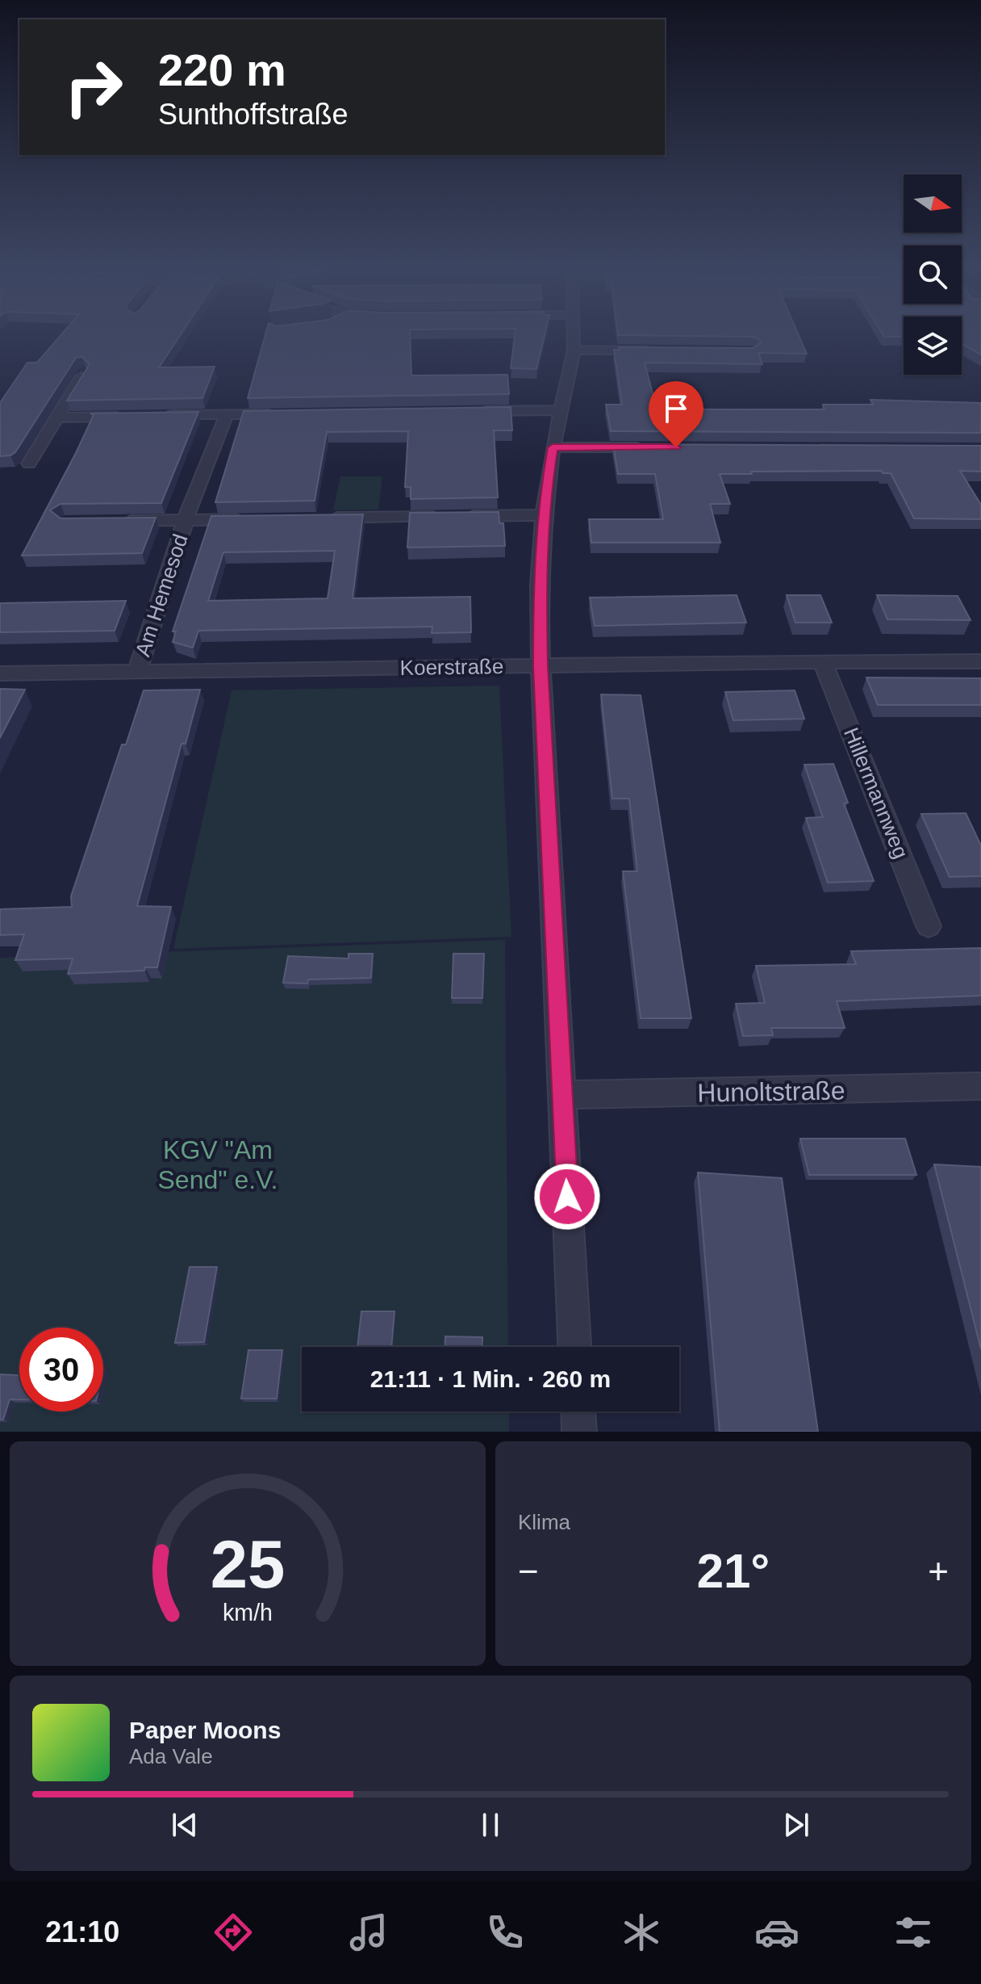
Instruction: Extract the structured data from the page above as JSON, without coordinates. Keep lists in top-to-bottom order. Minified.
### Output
{"streets":{"street":["Am Hemesod","Koerstraße","Hillermannweg","Hunoltstraße"]},"crossings":[["Am Hemesod","Koerstraße"],["Koerstraße","Hillermannweg"]],"parks":["KGV \"Am Send\" e.V."],"north":"right","page":{"turn":["220 m","Sunthoffstraße"],"limit":"30","trip":"21:11 · 1 Min. · 260 m","tile":"Klima","heat":["−","21°","+"],"song":["Paper Moons","Ada Vale"],"tabs":"21:10","gauge":["25","km/h"]}}
